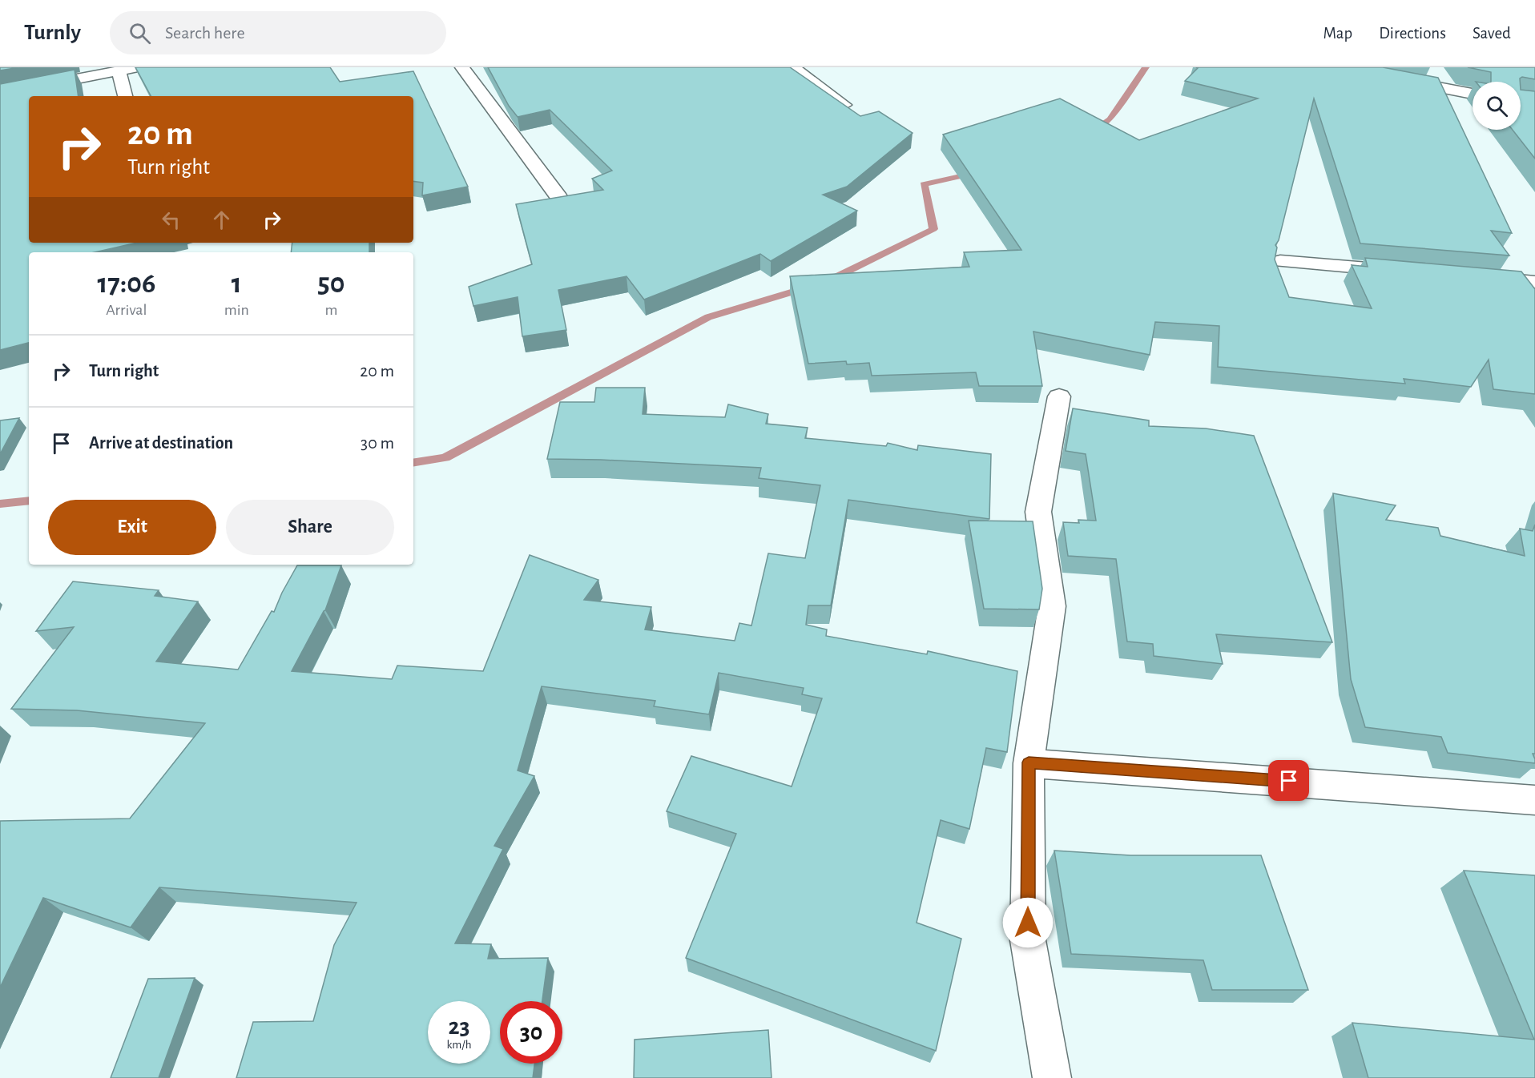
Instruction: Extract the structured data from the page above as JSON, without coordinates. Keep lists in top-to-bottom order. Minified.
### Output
{"page":{"header":"Turnly","search":"Search here","nav":["Map","Directions","Saved"],"turn":["20 m","Turn right"],"eta":["17:06","Arrival","1","min","50","m"],"list":[{"name":"Turn right","value":"20 m"},{"name":"Arrive at destination","value":"30 m"}],"buttons":["Exit","Share"],"speed":"23 km/h","limit":"30"}}
